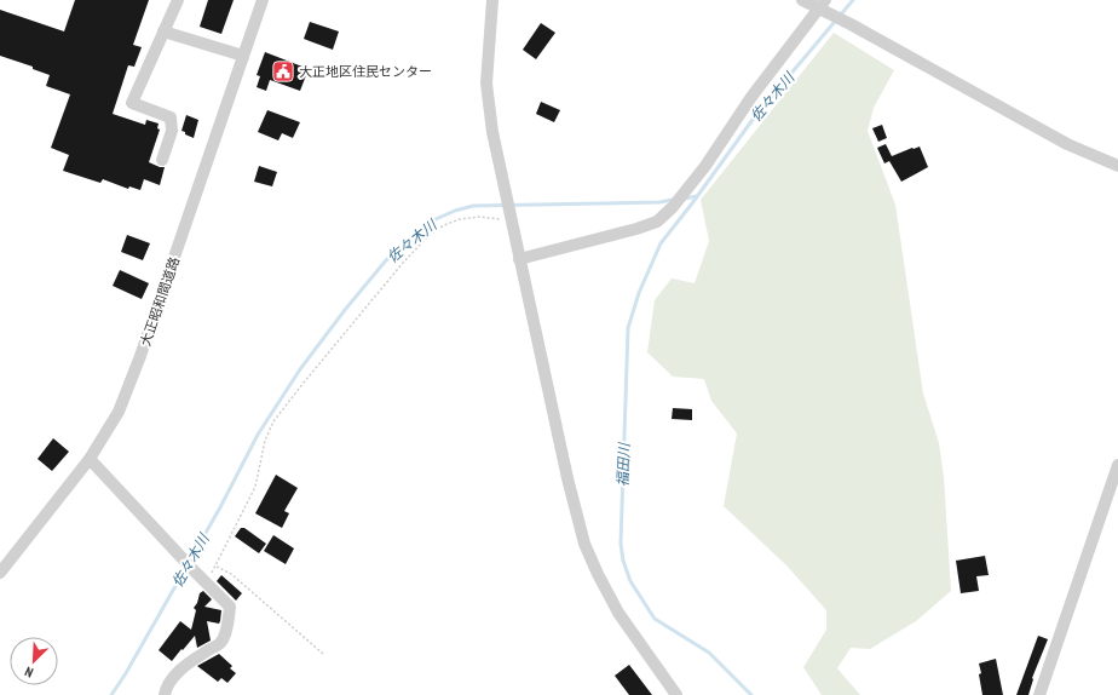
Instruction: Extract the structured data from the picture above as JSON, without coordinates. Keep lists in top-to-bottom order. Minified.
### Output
{"streets":{"street":["大正昭和間道路"]},"water":["佐々木川","福田川"],"places":{"public building":["大正地区住民センター"]},"north":"bottom left"}
